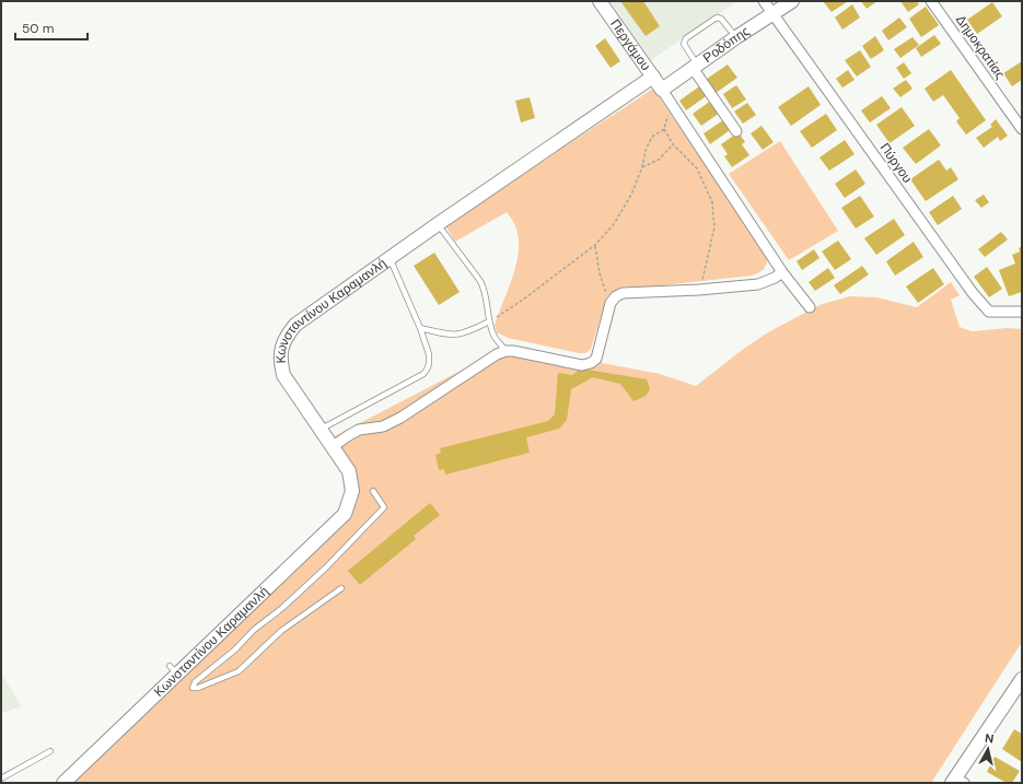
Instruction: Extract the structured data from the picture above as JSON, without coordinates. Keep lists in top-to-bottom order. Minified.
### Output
{"streets":{"street":["Περγάμου","Ροδόπης","Δημοκρατίας","Πύργου","Κωνσταντίνου Καραμανλή"]},"crossings":[["Περγάμου","Ροδόπης"],["Περγάμου","Κωνσταντίνου Καραμανλή"],["Ροδόπης","Πύργου"]],"scale_bar":"50 m","north":"top"}
